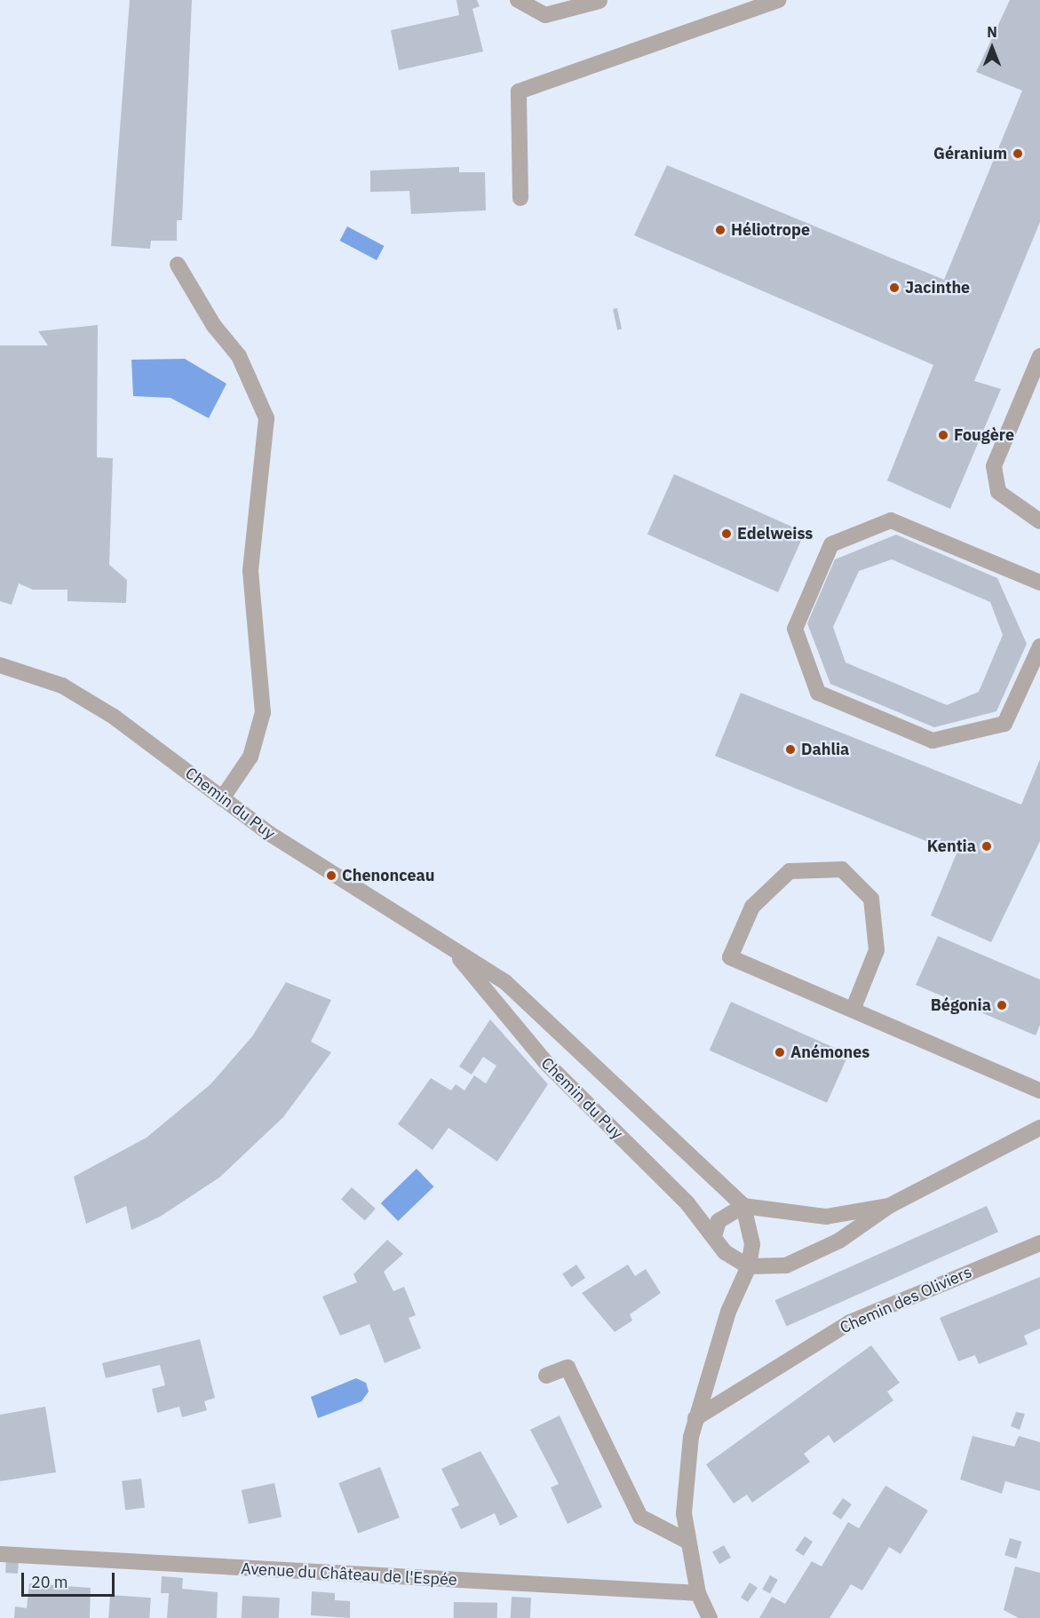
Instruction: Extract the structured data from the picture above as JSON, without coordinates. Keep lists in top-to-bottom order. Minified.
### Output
{"streets":{"street":["Chemin du Puy","Chemin des Oliviers","Avenue du Château de l'Espée"]},"places":["Géranium","Héliotrope","Jacinthe","Fougère","Edelweiss","Dahlia","Kentia","Chenonceau","Bégonia","Anémones"],"scale_bar":"20 m","north":"top"}
